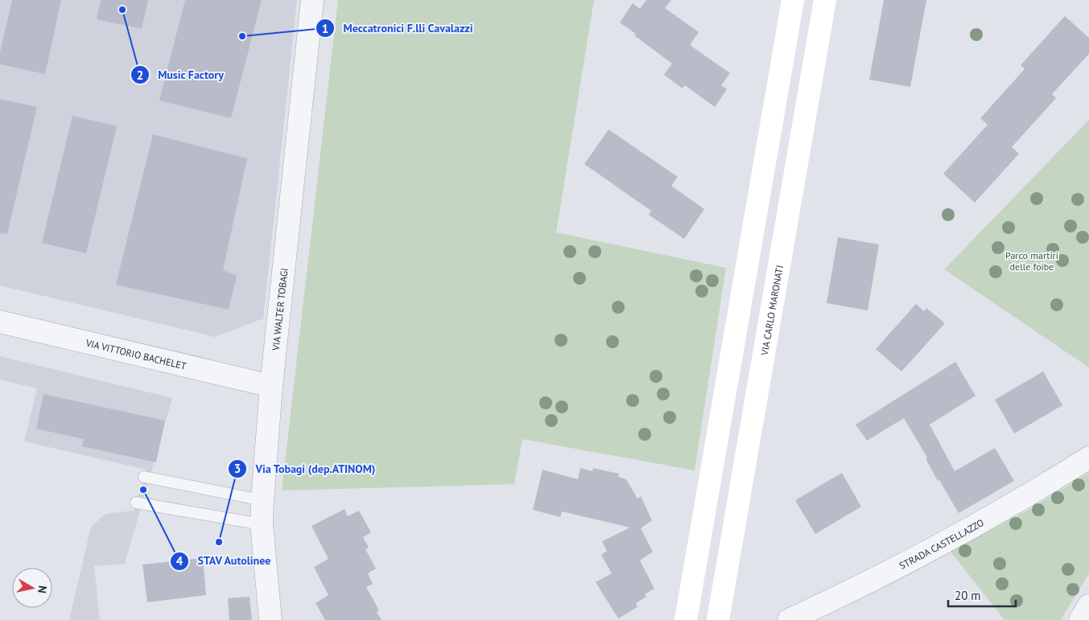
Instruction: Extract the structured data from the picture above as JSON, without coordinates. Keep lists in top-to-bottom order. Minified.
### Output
{"streets":{"street":["VIA WALTER TOBAGI","VIA CARLO MARONATI","VIA VITTORIO BACHELET","STRADA CASTELLAZZO"]},"crossings":[["VIA WALTER TOBAGI","VIA VITTORIO BACHELET"]],"parks":["Parco martiri delle foibe"],"places":["Music Factory","Meccatronici F.lli Cavalazzi","STAV Autolinee","Via Tobagi (dep.ATINOM)"],"scale_bar":"20 m","north":"right"}
